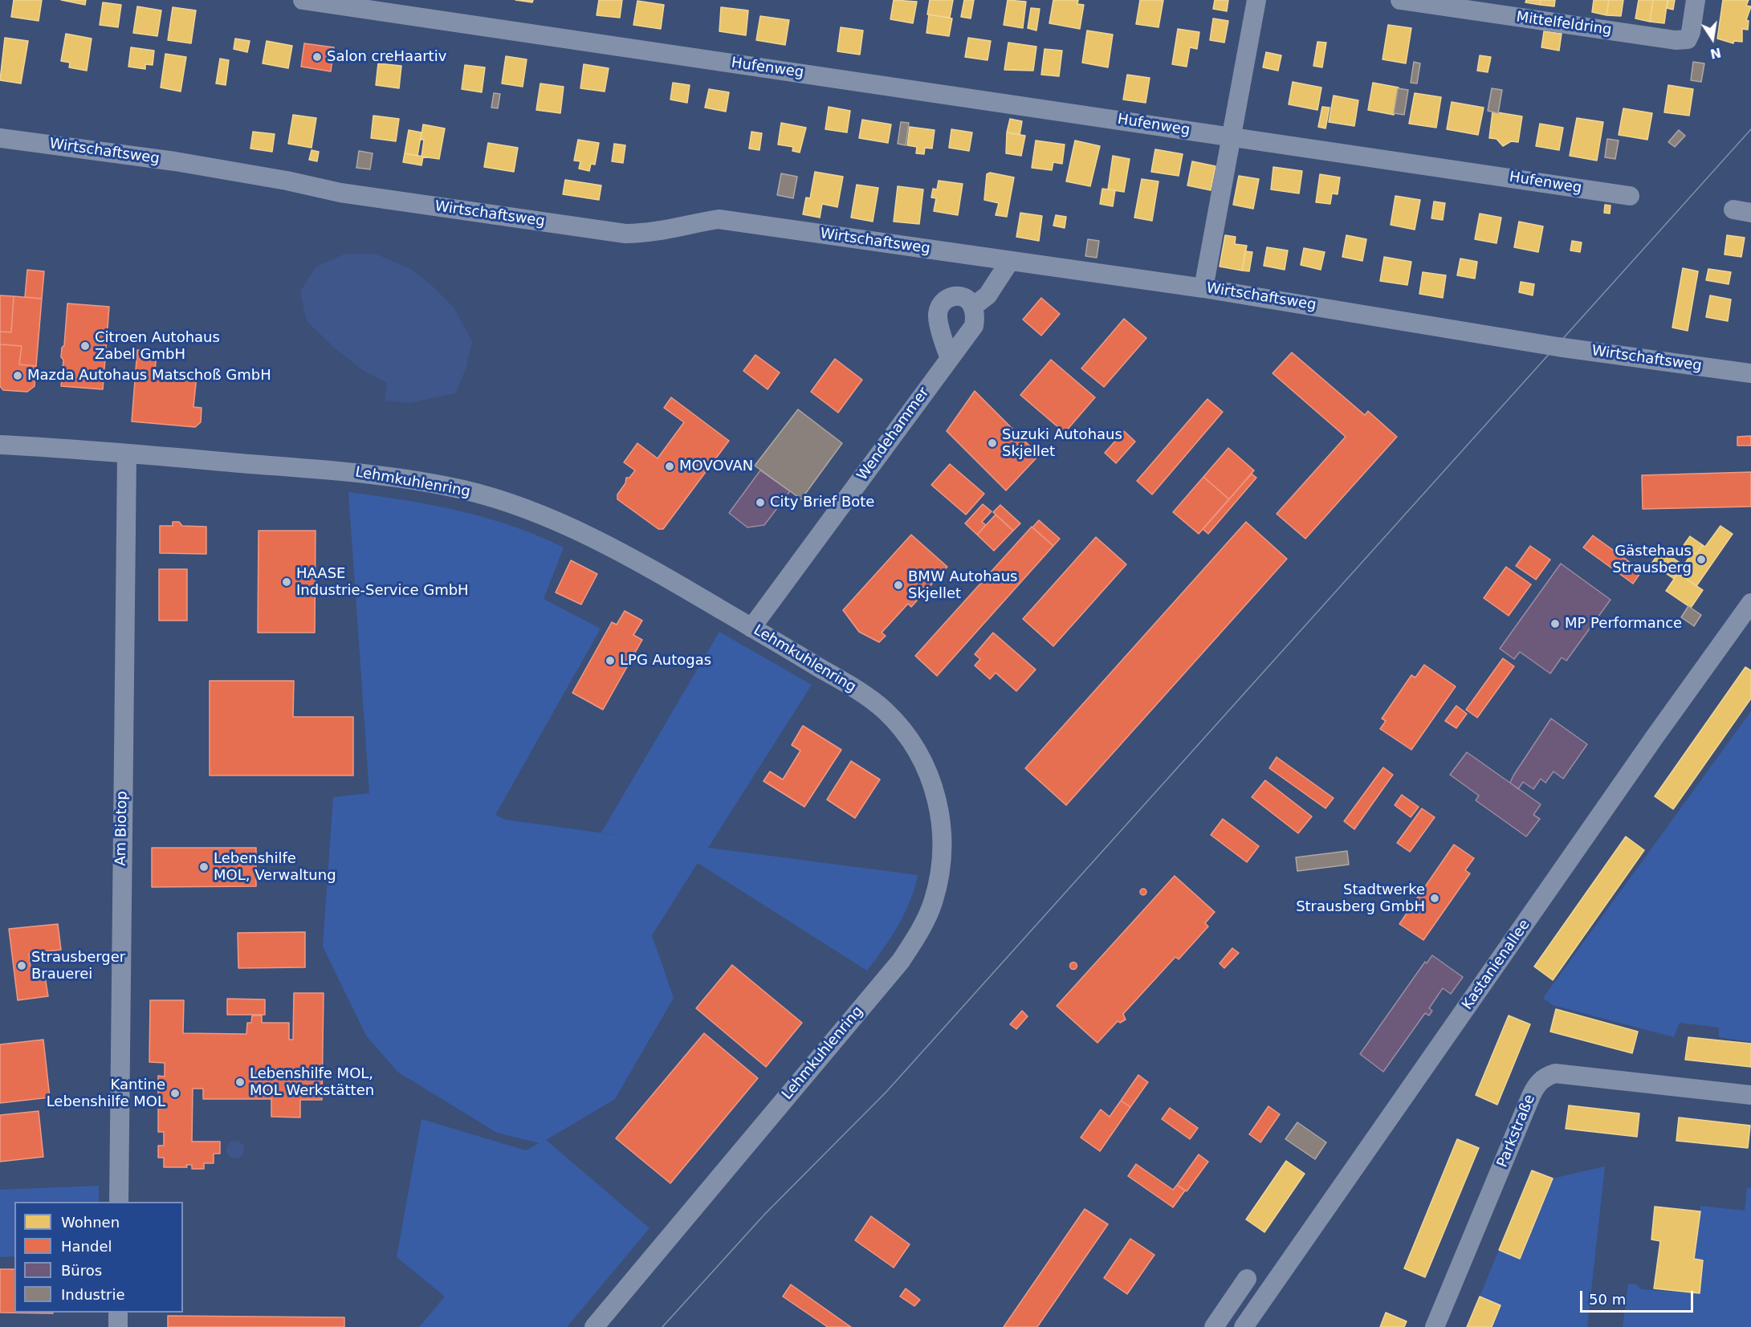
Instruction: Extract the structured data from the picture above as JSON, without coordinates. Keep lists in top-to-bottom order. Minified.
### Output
{"streets":{"street":["Mittelfeldring","Hufenweg","Wirtschaftsweg","Wendehammer","Lehmkuhlenring","Am Biotop","Kastanienallee","Parkstraße"]},"crossings":[["Wendehammer","Lehmkuhlenring"],["Lehmkuhlenring","Am Biotop"]],"places":["Salon creHaartiv","Citroen Autohaus Zabel GmbH","Mazda Autohaus Matschoß GmbH","Suzuki Autohaus Skjellet","MOVOVAN","City Brief Bote","Gästehaus Strausberg","HAASE Industrie-Service GmbH","BMW Autohaus Skjellet","MP Performance","LPG Autogas","Lebenshilfe MOL, Verwaltung","Stadtwerke Strausberg GmbH","Strausberger Brauerei","Lebenshilfe MOL, MOL Werkstätten","Kantine Lebenshilfe MOL"],"legend":["Wohnen","Handel","Büros","Industrie"],"scale_bar":"50 m","north":"bottom"}
